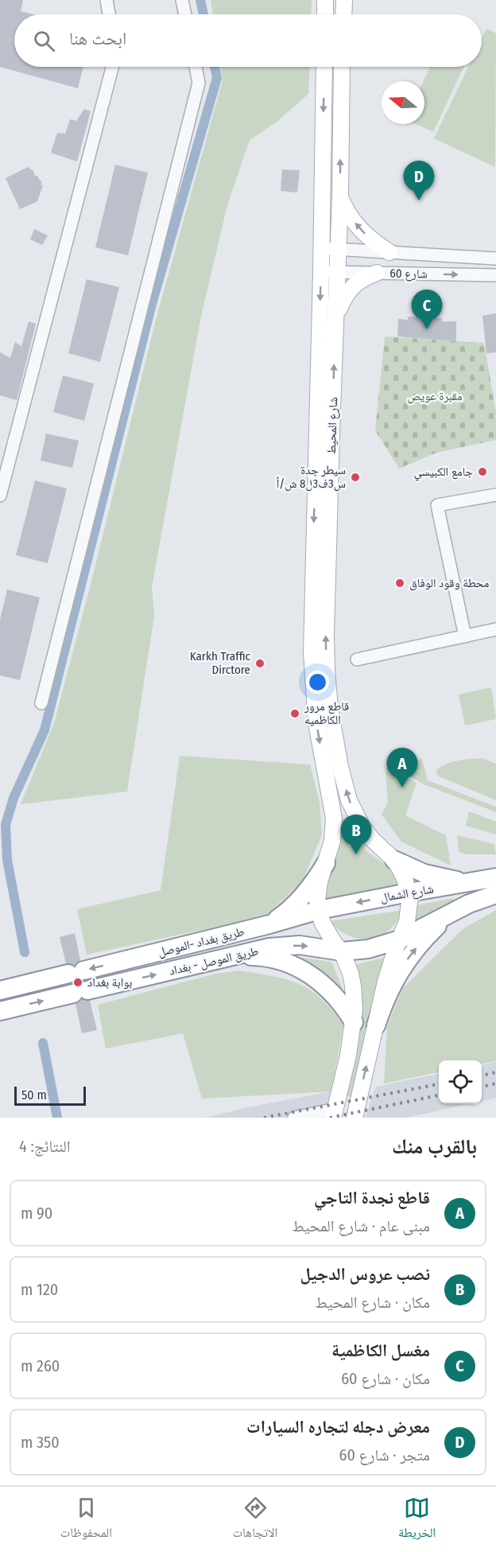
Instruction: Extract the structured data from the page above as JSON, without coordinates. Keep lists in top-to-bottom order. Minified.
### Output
{"streets":{"highway":["شارع الشمال","طريق بغداد -الموصل","طريق الموصل - بغداد"],"main road":["شارع المحيط"],"street":["شارع 60"]},"crossings":[["شارع 60","شارع المحيط"],["شارع المحيط","شارع الشمال"],["شارع المحيط","طريق بغداد -الموصل"],["شارع المحيط","طريق الموصل - بغداد"],["شارع الشمال","طريق بغداد -الموصل"]],"one_way":["طريق بغداد -الموصل","طريق الموصل - بغداد"],"parks":["مقبرة عويص"],"places":["جامع الكبيسي","سيطر جدة س3ف3ل8 ش/أ","محطة وقود الوفاق","Karkh Traffic Dirctore","قاطع مرور الكاظميه","بوابة بغداد"],"scale_bar":"50 m","north":"left","page":{"search":"ابحث هنا","pins":["D","C","A","B"],"scale":"50 m","heading":["بالقرب منك","النتائج: 4"],"list":[{"mark":"A","name":"قاطع نجدة التاجي","note":"مبنى عام · شارع المحيط","value":"90 m"},{"mark":"B","name":"نصب عروس الدجيل","note":"مكان · شارع المحيط","value":"120 m"},{"mark":"C","name":"مغسل الكاظمية","note":"مكان · شارع 60","value":"260 m"},{"mark":"D","name":"معرض دجله لتجاره السيارات","note":"متجر · شارع 60","value":"350 m"}],"nav":["الخريطة","الاتجاهات","المحفوظات"]}}
